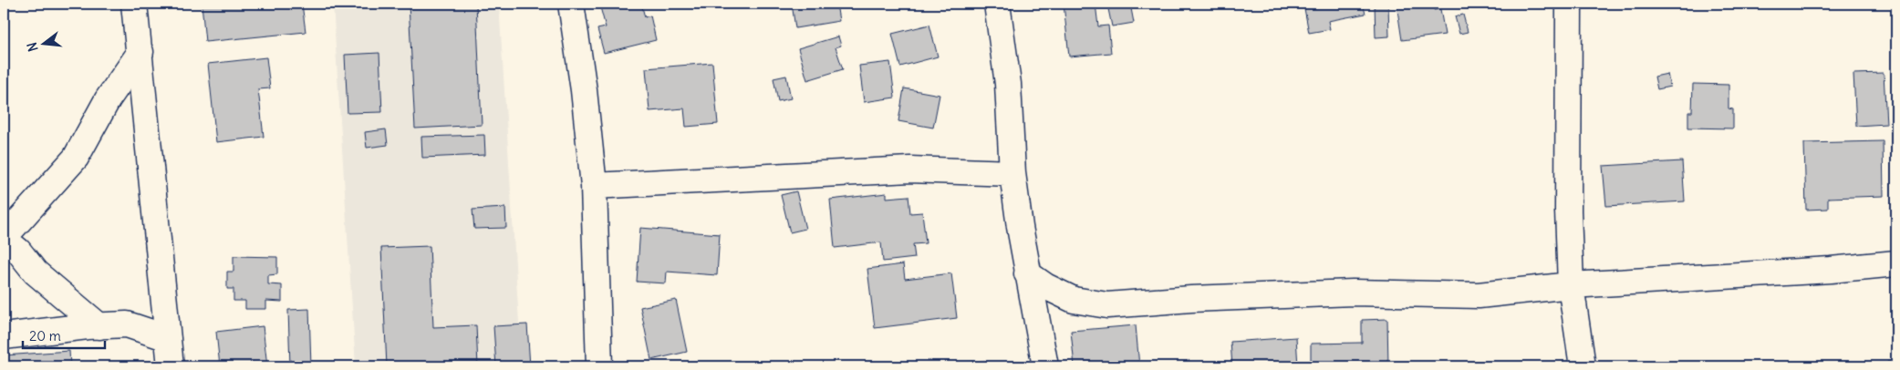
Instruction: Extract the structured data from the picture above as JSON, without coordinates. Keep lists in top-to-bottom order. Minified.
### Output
{"scale_bar":"20 m","north":"left"}
